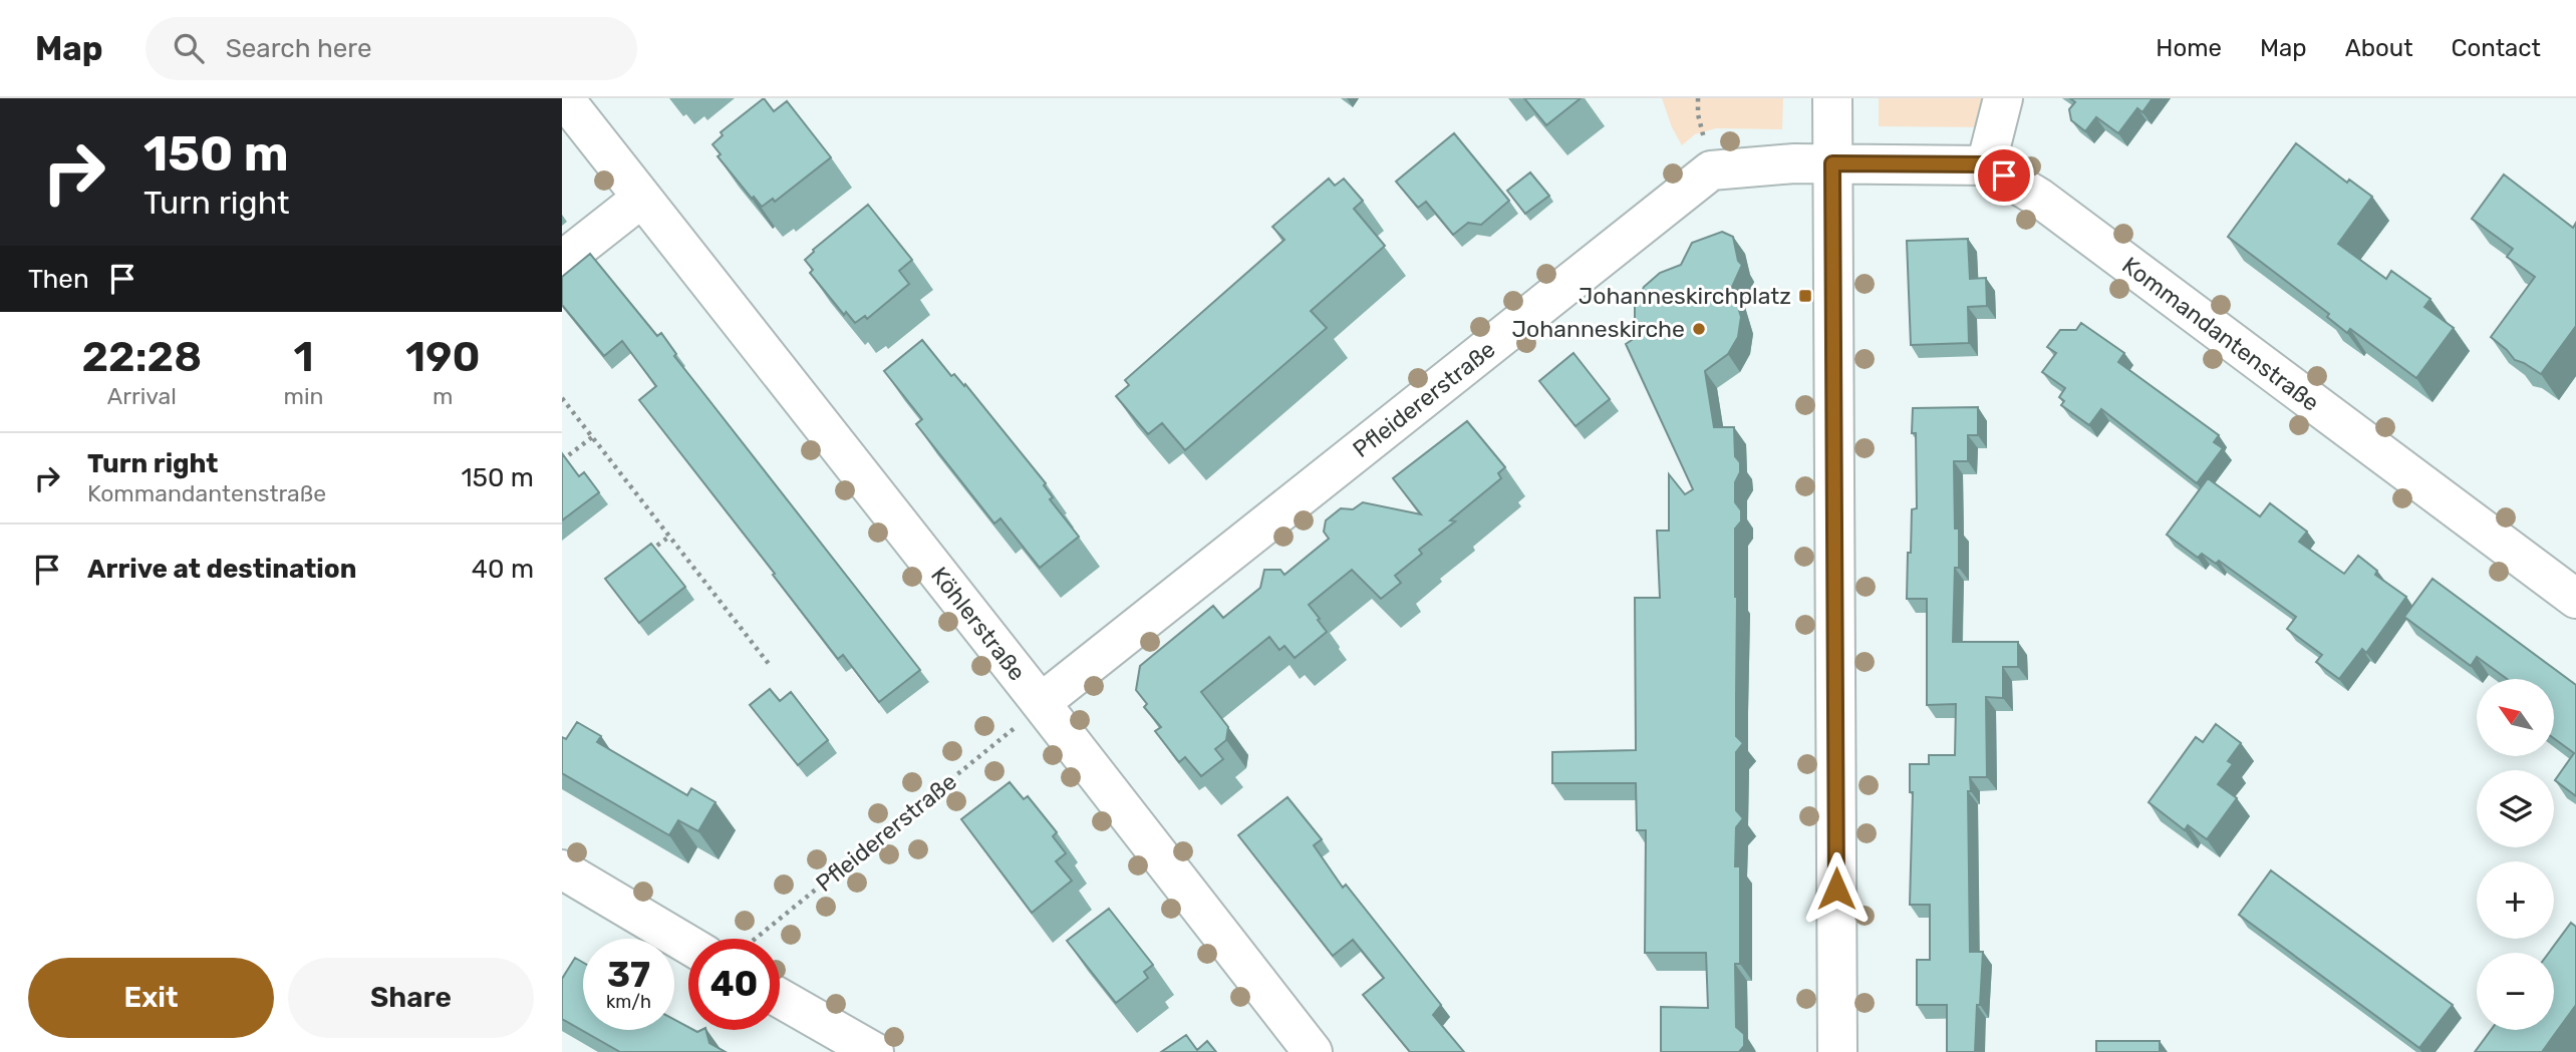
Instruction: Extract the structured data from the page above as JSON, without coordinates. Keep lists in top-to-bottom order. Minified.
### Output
{"streets":{"street":["Kommandantenstraße","Pfleidererstraße","Köhlerstraße"]},"crossings":[["Pfleidererstraße","Köhlerstraße"]],"places":{"transit":["Johanneskirchplatz"],"other":["Johanneskirche"]},"north":"top left","page":{"header":"Map","search":"Search here","nav":["Home","Map","About","Contact"],"turn":["150 m","Turn right"],"then":"Then","eta":["22:28","Arrival","1","min","190","m"],"list":[{"name":"Turn right","note":"Kommandantenstraße","value":"150 m"},{"name":"Arrive at destination","value":"40 m"}],"map_buttons":["+","−"],"speed":"37 km/h","limit":"40","buttons":["Exit","Share"]}}
